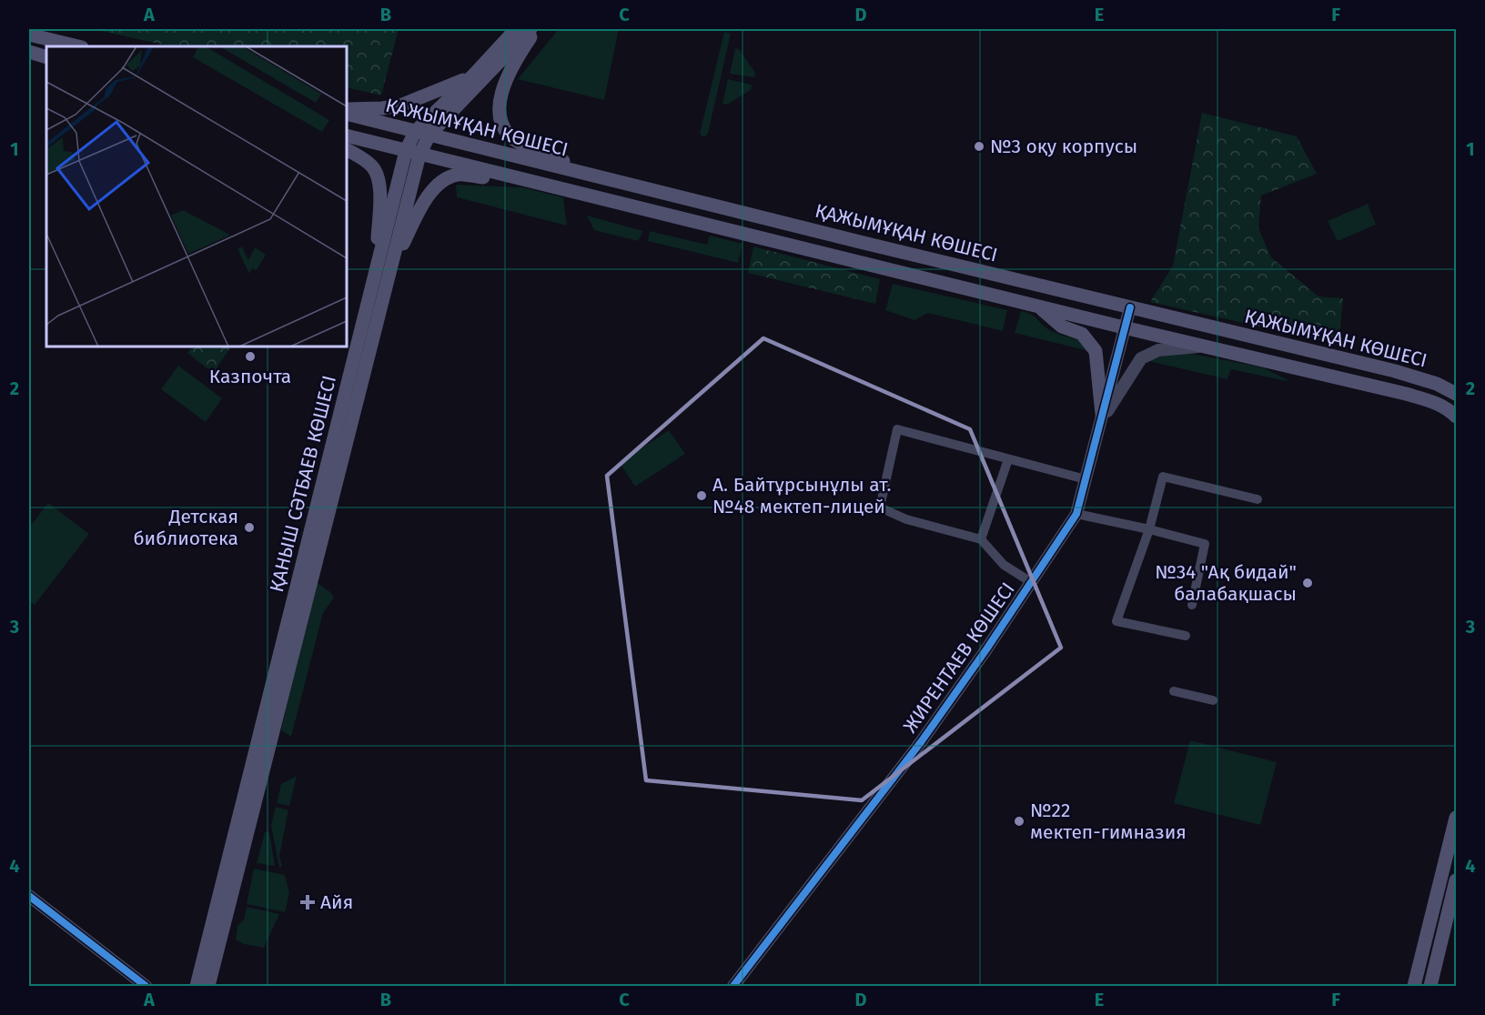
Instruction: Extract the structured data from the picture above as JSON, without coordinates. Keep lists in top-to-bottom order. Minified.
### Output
{"streets":{"main road":["ҚАЖЫМҰҚАН КӨШЕСІ","ҚАНЫШ СӘТБАЕВ КӨШЕСІ"],"street":["ЖИРЕНТАЕВ КӨШЕСІ"]},"crossings":[["ҚАЖЫМҰҚАН КӨШЕСІ","ҚАНЫШ СӘТБАЕВ КӨШЕСІ"],["ҚАЖЫМҰҚАН КӨШЕСІ","ЖИРЕНТАЕВ КӨШЕСІ"]],"places":{"other":["№3 оқу корпусы","Казпочта","А. Байтұрсынұлы ат. №48 мектеп-лицей","Детская библиотека","№34 \"Ақ бидай\" балабақшасы","№22 мектеп-гимназия"],"health":["Айя"]},"grid":{"columns":["A","B","C","D","E","F"],"rows":["1","2","3","4"]}}
